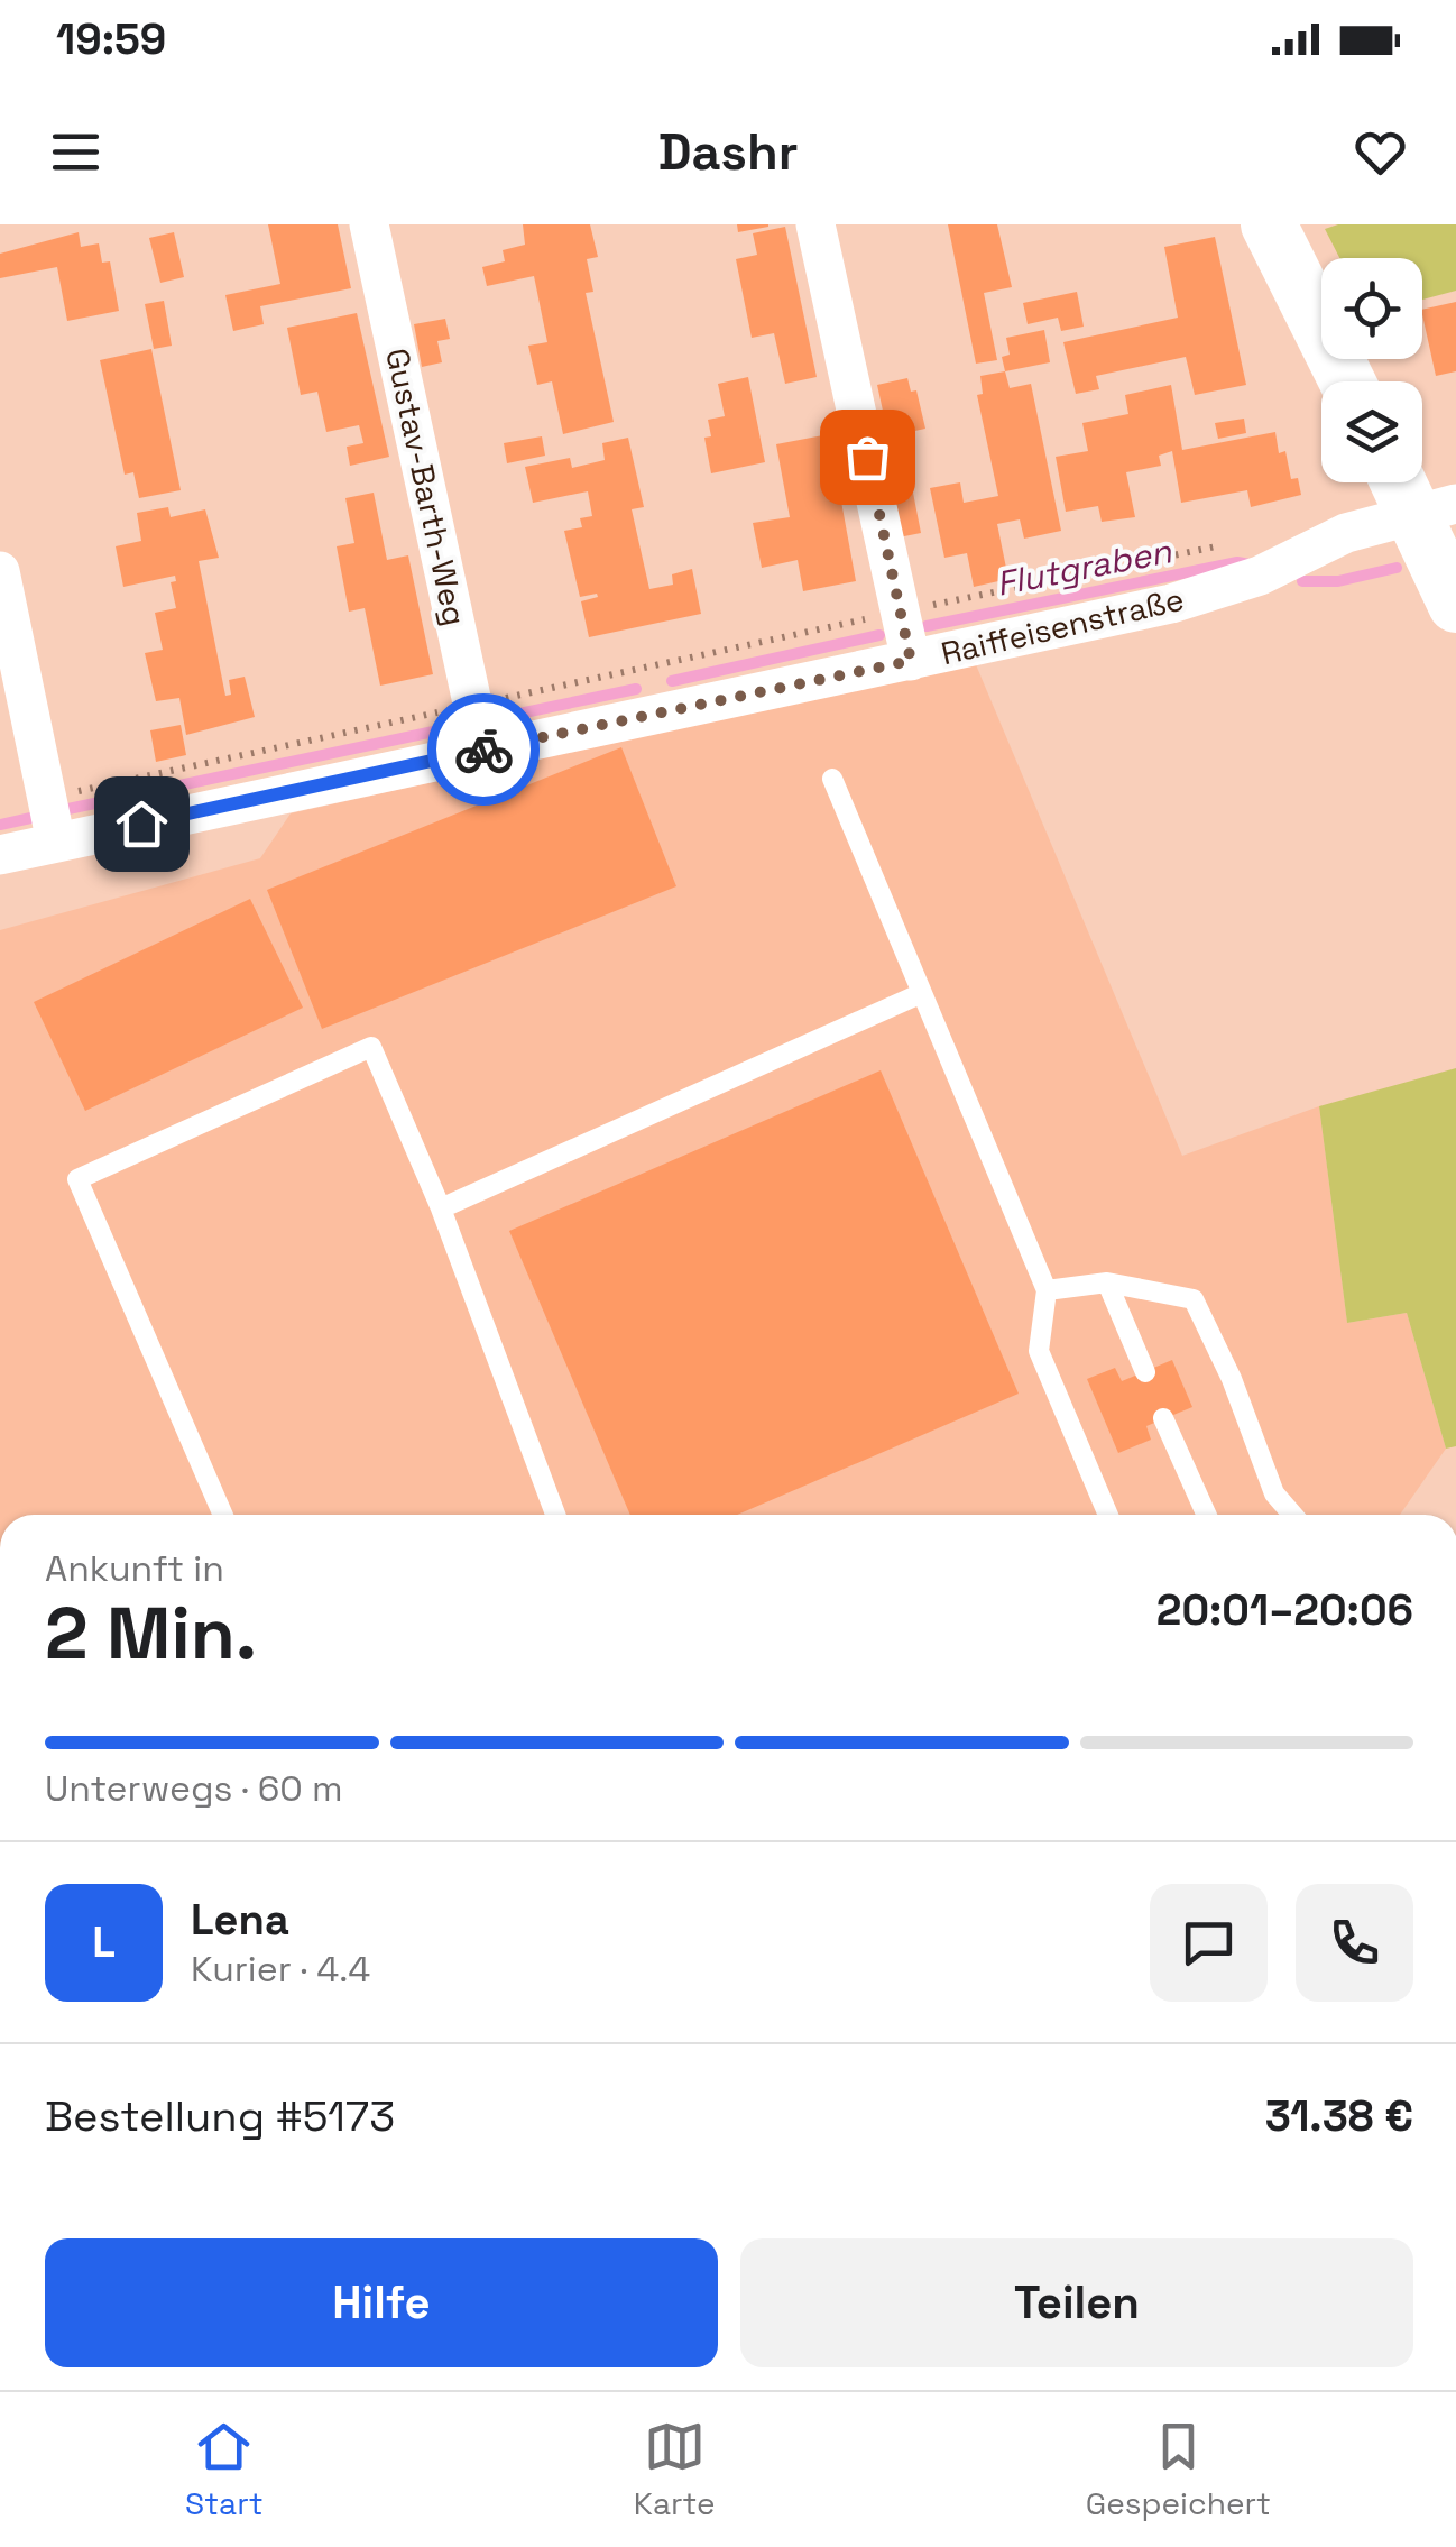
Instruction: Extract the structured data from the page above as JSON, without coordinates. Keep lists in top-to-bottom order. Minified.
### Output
{"streets":{"street":["Gustav-Barth-Weg","Raiffeisenstraße"]},"crossings":[["Gustav-Barth-Weg","Raiffeisenstraße"]],"water":["Flutgraben"],"page":{"status":"19:59","header":"Dashr","heading":["2 Min.","Ankunft in","20:01–20:06"],"panel":["Lena","Kurier · 4.4","Bestellung #5173","31.38 €"],"bar":"Unterwegs · 60 m","round":"L","buttons":["Hilfe","Teilen"],"tabs":["Start","Karte","Gespeichert"]}}
